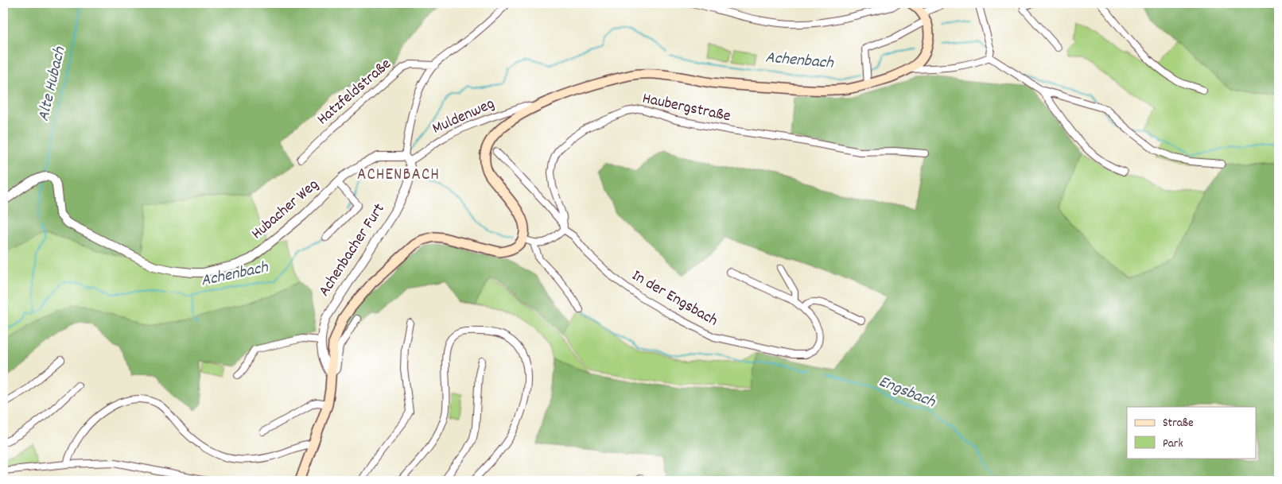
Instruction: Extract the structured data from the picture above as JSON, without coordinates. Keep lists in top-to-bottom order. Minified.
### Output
{"streets":{"street":["Hatzfeldstraße","Haubergstraße","Muldenweg","Hubacher Weg","Achenbacher Furt","In der Engsbach"]},"crossings":[["Hatzfeldstraße","Achenbacher Furt"],["Haubergstraße","In der Engsbach"],["Muldenweg","Hubacher Weg"],["Muldenweg","Achenbacher Furt"],["Hubacher Weg","Achenbacher Furt"]],"districts":["ACHENBACH"],"water":["Achenbach","Alte Hubach","Engsbach"],"legend":["Straße","Park"]}
